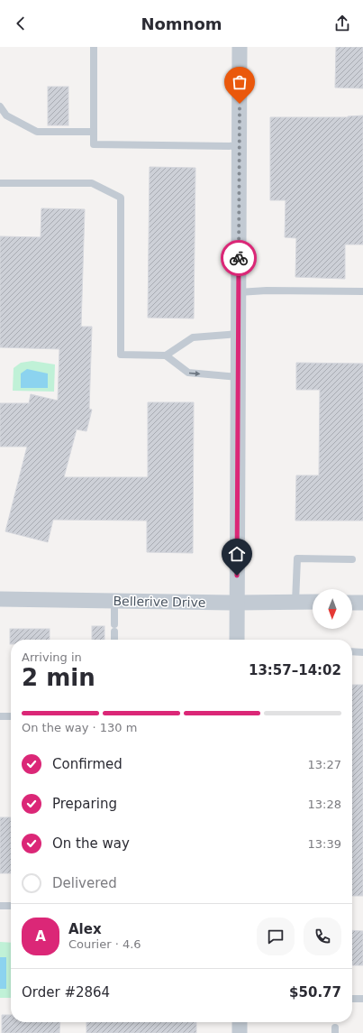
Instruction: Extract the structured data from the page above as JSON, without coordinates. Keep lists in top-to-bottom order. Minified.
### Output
{"streets":{"street":["Bellerive Drive"]},"north":"bottom","page":{"header":"Nomnom","heading":["2 min","Arriving in","13:57–14:02"],"panel":["Alex","Courier · 4.6","Order #2864","$50.77"],"bar":"On the way · 130 m","list":[["Confirmed","13:27"],["Preparing","13:28"],["On the way","13:39"],"Delivered"],"round":"A"}}
